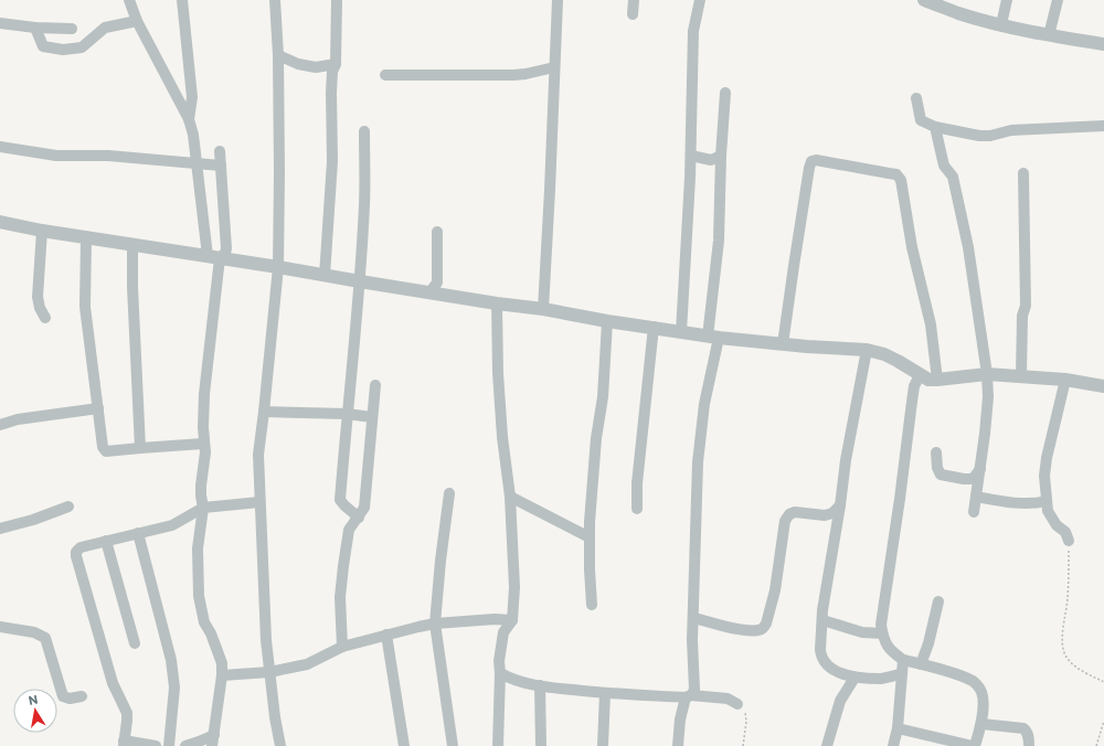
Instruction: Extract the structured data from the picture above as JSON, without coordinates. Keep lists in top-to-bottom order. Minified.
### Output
{"north":"top"}
